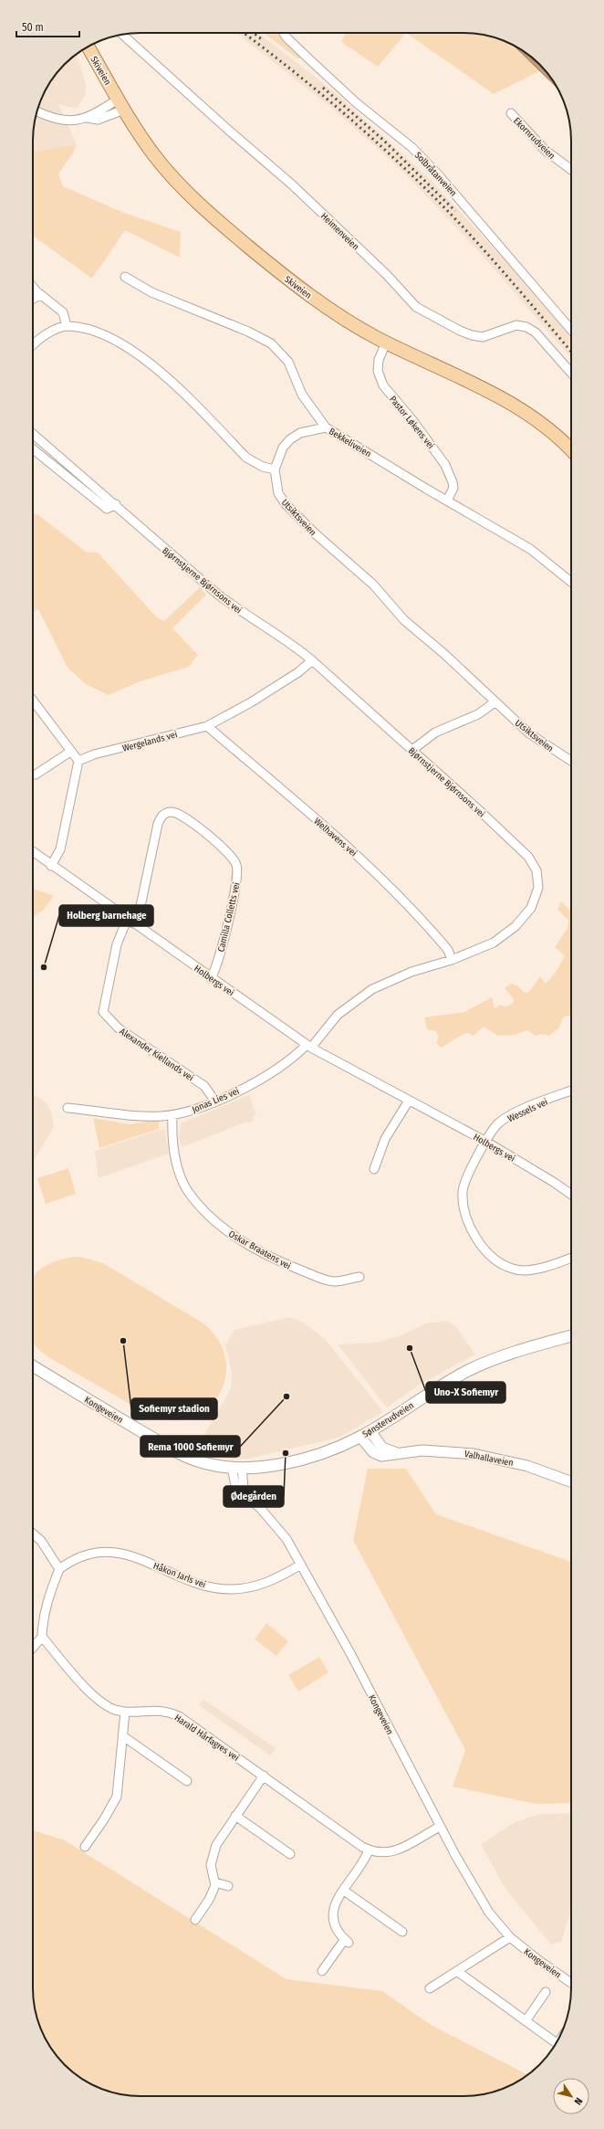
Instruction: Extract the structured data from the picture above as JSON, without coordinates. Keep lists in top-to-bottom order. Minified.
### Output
{"streets":{"main road":["Skiveien","Kongeveien","Sønsterudveien"],"street":["Ekornrudveien","Solbråtanveien","Heimenveien","Pastor Løkens vei","Bekkeliveien","Utsiktsveien","Bjørnstjerne Bjørnsons vei","Wergelands vei","Welhavens vei","Camilla Colletts vei","Holbergs vei","Alexander Kiellands vei","Jonas Lies vei","Wessels vei","Oskar Braatens vei","Valhallaveien","Håkon Jarls vei","Harald Hårfagres vei"]},"crossings":[["Skiveien","Pastor Løkens vei"],["Pastor Løkens vei","Bekkeliveien"],["Bjørnstjerne Bjørnsons vei","Wergelands vei"],["Bjørnstjerne Bjørnsons vei","Welhavens vei"],["Bjørnstjerne Bjørnsons vei","Holbergs vei"],["Bjørnstjerne Bjørnsons vei","Jonas Lies vei"],["Wergelands vei","Welhavens vei"],["Camilla Colletts vei","Holbergs vei"],["Camilla Colletts vei","Alexander Kiellands vei"],["Holbergs vei","Alexander Kiellands vei"],["Holbergs vei","Jonas Lies vei"],["Holbergs vei","Wessels vei"],["Alexander Kiellands vei","Jonas Lies vei"],["Jonas Lies vei","Oskar Braatens vei"],["Kongeveien","Sønsterudveien"],["Kongeveien","Håkon Jarls vei"],["Kongeveien","Harald Hårfagres vei"],["Sønsterudveien","Valhallaveien"]],"places":["Holberg barnehage","Sofiemyr stadion","Uno-X Sofiemyr","Rema 1000 Sofiemyr","Ødegården"],"scale_bar":"50 m","north":"bottom right"}
